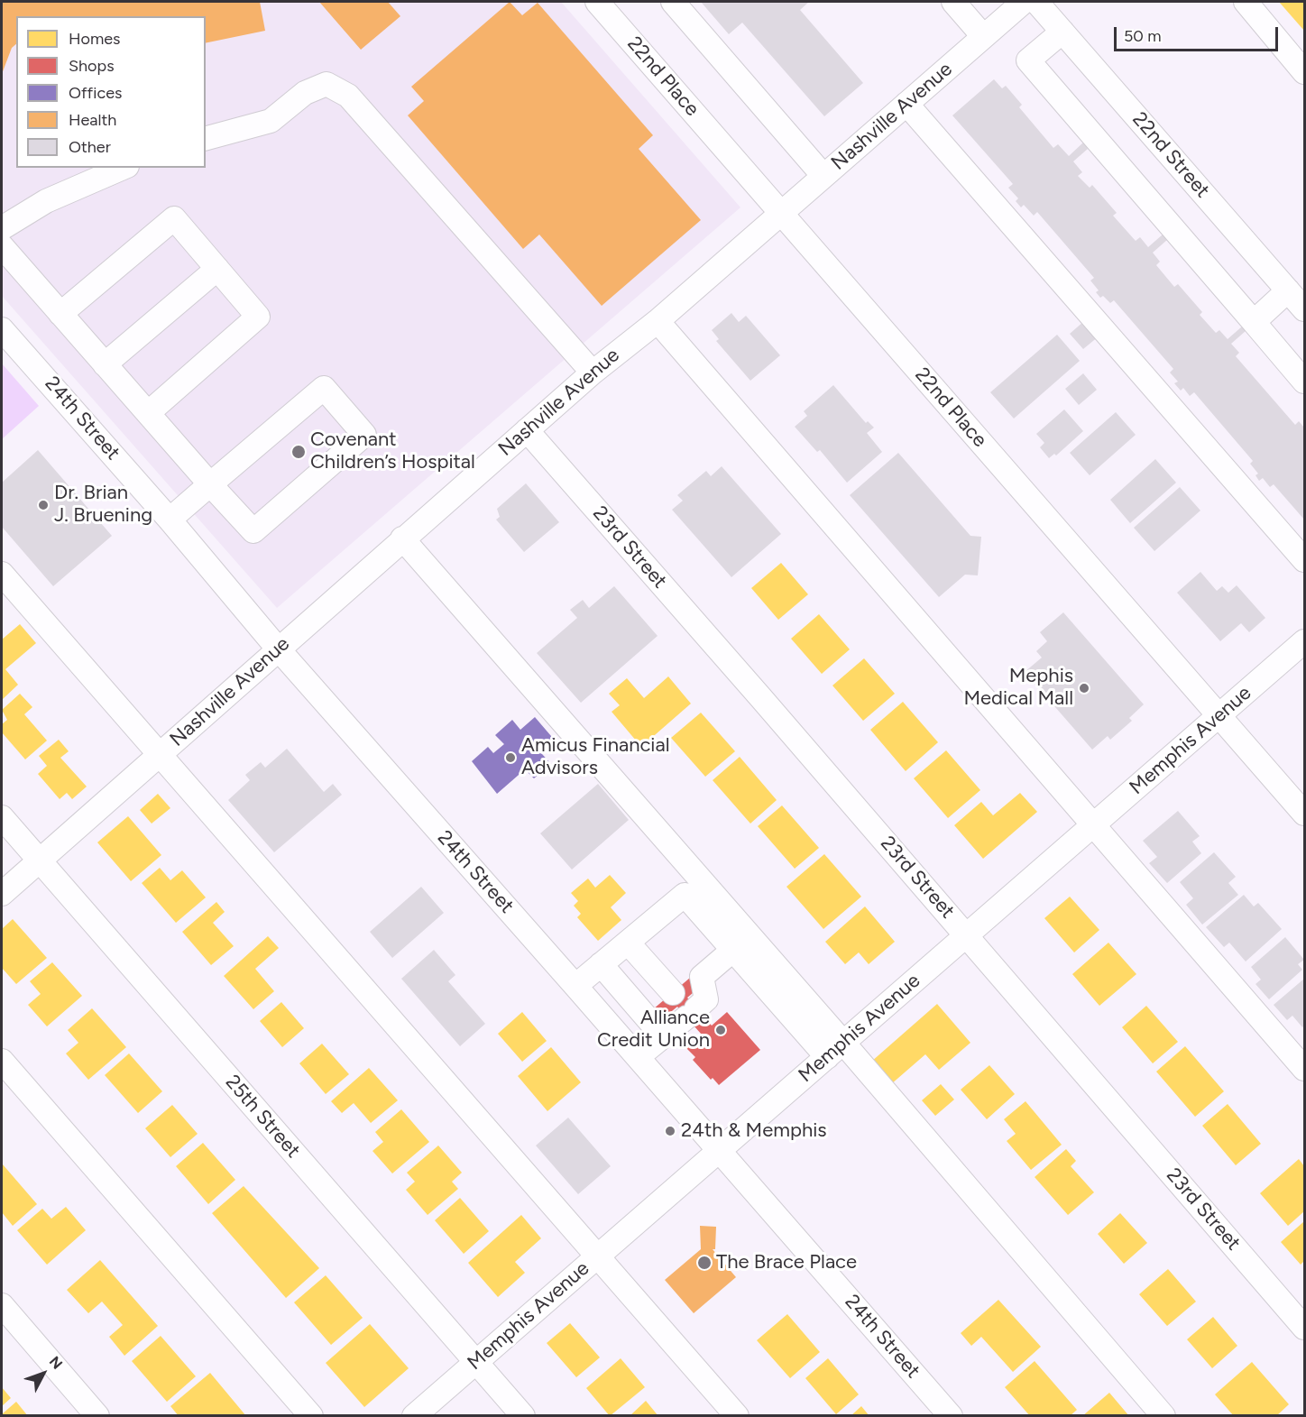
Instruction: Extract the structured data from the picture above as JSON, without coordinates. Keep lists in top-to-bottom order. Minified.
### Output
{"streets":{"street":["22nd Place","Nashville Avenue","22nd Street","24th Street","23rd Street","Memphis Avenue","25th Street"]},"crossings":[["22nd Place","Nashville Avenue"],["22nd Place","Memphis Avenue"],["Nashville Avenue","24th Street"],["Nashville Avenue","23rd Street"],["Nashville Avenue","25th Street"],["24th Street","Memphis Avenue"],["23rd Street","Memphis Avenue"],["Memphis Avenue","25th Street"]],"places":["Covenant Children’s Hospital","Dr. Brian J. Bruening","Mephis Medical Mall","Amicus Financial Advisors","Alliance Credit Union","24th & Memphis","The Brace Place"],"legend":["Homes","Shops","Offices","Health","Other"],"scale_bar":"50 m","north":"top right"}
